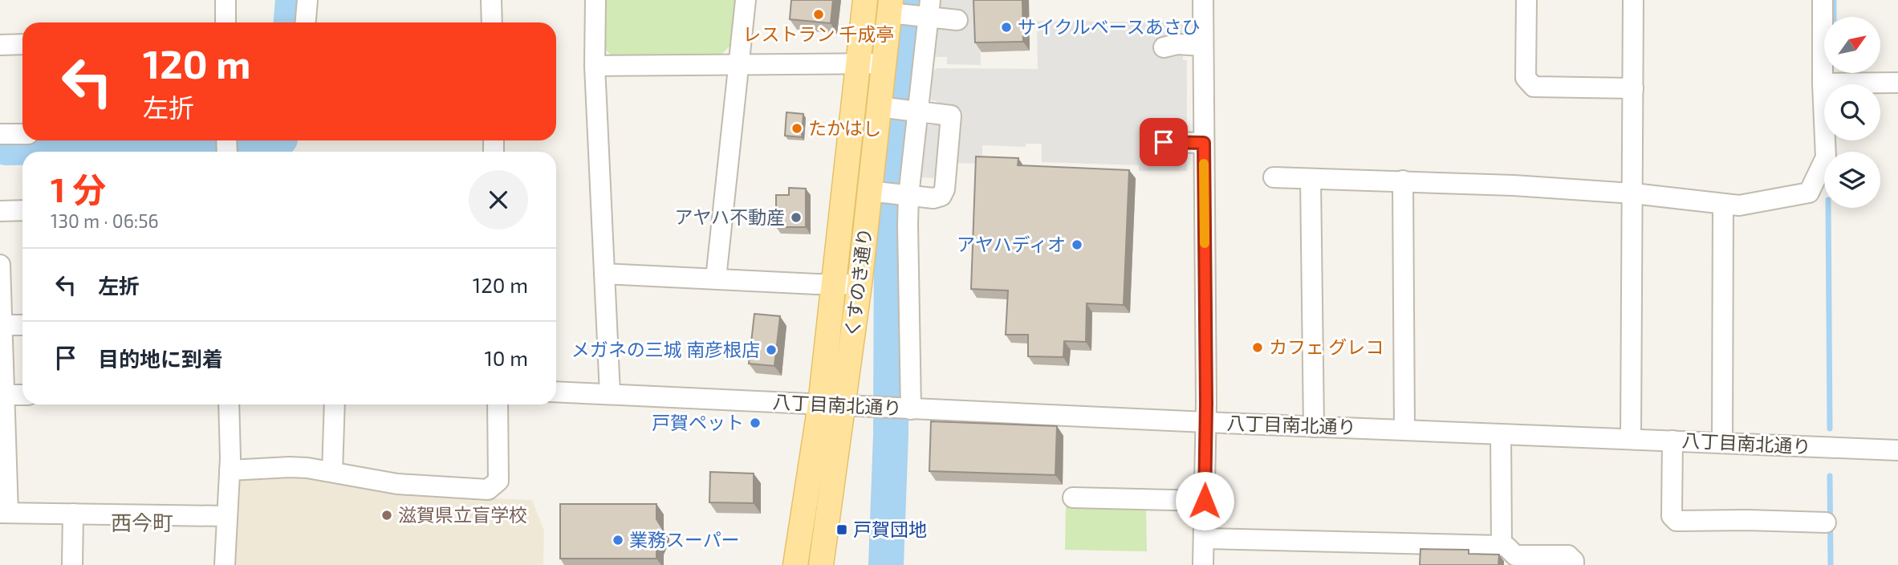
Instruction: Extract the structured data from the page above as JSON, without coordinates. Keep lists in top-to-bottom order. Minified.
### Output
{"streets":{"main road":["くすのき通り"],"street":["八丁目南北通り"]},"crossings":[["くすのき通り","八丁目南北通り"]],"districts":["西今町"],"places":{"other":["レストラン 千成亭","サイクルベースあさひ","たかはし","アヤハ不動産","アヤハディオ","カフェ グレコ","メガネの三城 南彦根店","戸賀ペット","滋賀県立盲学校","業務スーパー"],"transit":["戸賀団地"]},"north":"top right","page":{"turn":["120 m","左折"],"heading":["1 分","130 m · 06:56"],"list":[{"name":"左折","value":"120 m"},{"name":"目的地に到着","value":"10 m"}]}}
